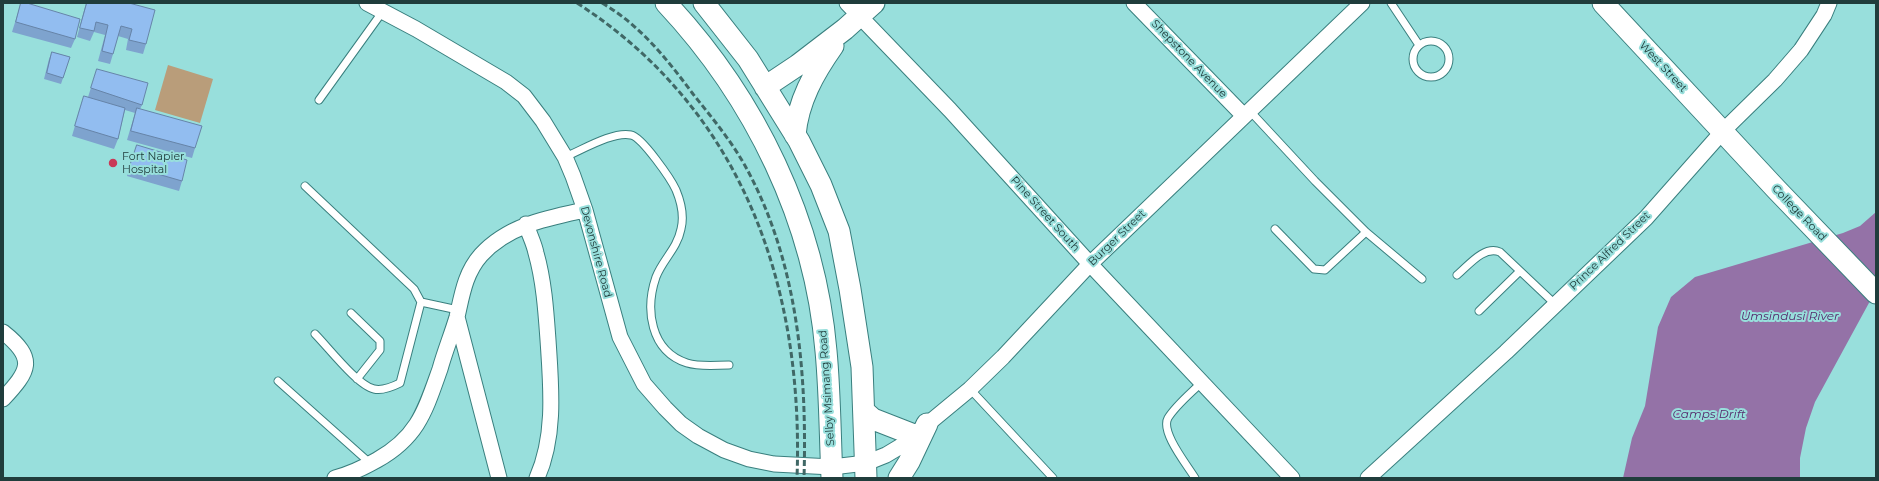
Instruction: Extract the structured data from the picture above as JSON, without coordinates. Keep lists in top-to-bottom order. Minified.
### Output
{"streets":{"main road":["West Street","College Road","Selby Msimang Road"],"street":["Shepstone Avenue","Pine Street South","Burger Street","Prince Alfred Street","Devonshire Road"]},"crossings":[["Shepstone Avenue","Burger Street"],["West Street","College Road"],["West Street","Prince Alfred Street"],["College Road","Prince Alfred Street"],["Pine Street South","Burger Street"],["Burger Street","Devonshire Road"],["Devonshire Road","Selby Msimang Road"]],"water":["Umsindusi River","Camps Drift"],"places":["Fort Napier Hospital"]}
